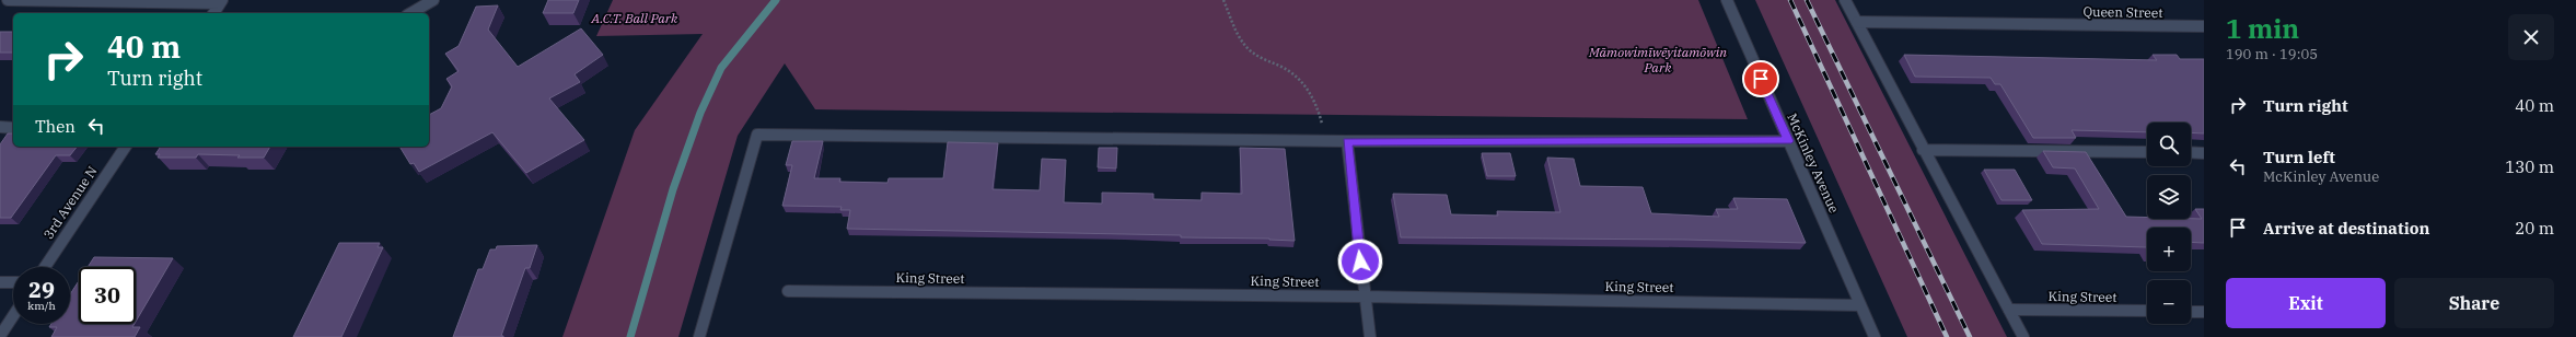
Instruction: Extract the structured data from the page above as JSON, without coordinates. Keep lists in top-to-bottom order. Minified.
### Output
{"streets":{"street":["Queen Street","McKinley Avenue","3rd Avenue N","King Street"]},"crossings":[["McKinley Avenue","King Street"]],"parks":["A.C.T. Ball Park","Māmowimīwēyitamōwin Park"],"page":{"heading":["1 min","190 m · 19:05"],"turn":["40 m","Turn right"],"list":[{"name":"Turn right","value":"40 m"},{"name":"Turn left","note":"McKinley Avenue","value":"130 m"},{"name":"Arrive at destination","value":"20 m"}],"then":"Then","map_buttons":["+","−"],"speed":"29 km/h","limit":"30","buttons":["Exit","Share"]}}
